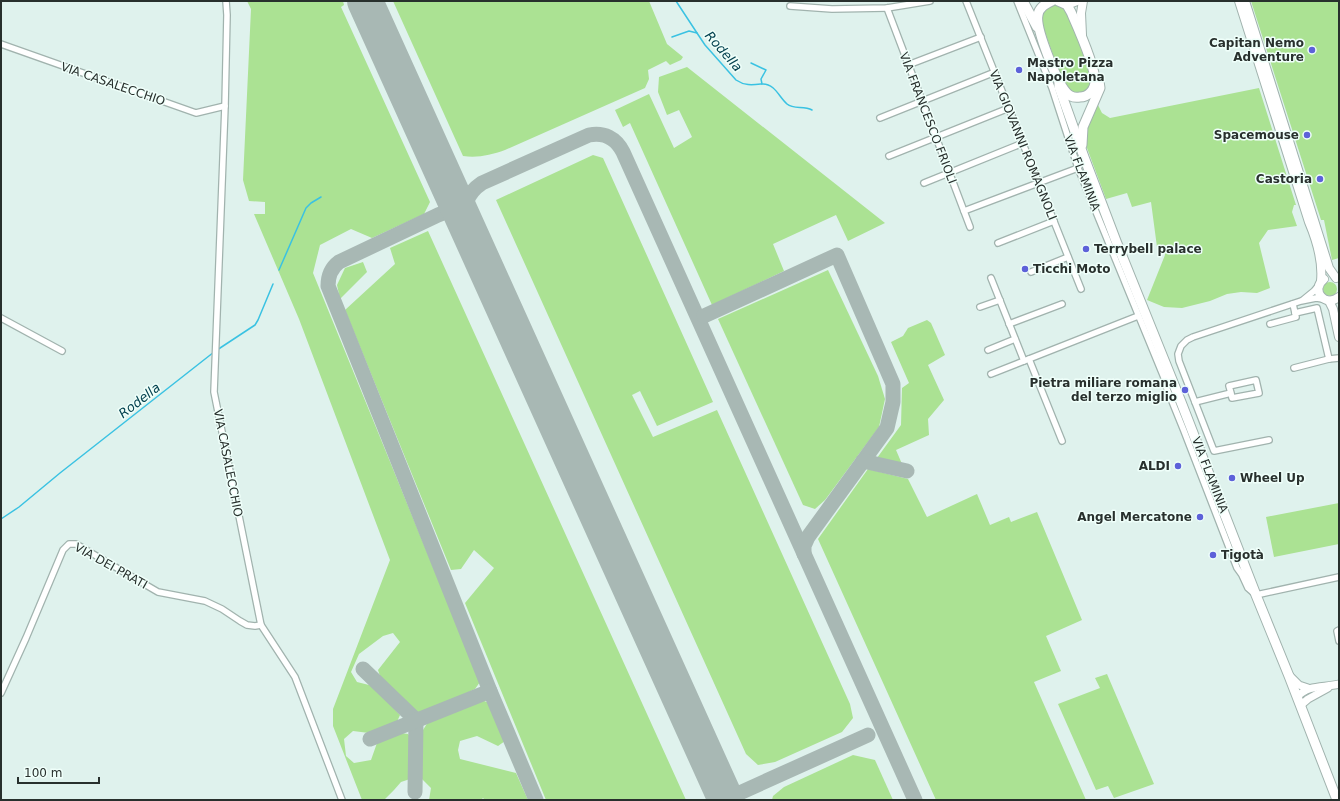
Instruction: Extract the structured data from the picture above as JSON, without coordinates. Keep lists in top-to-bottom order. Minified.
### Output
{"streets":{"main road":["VIA FLAMINIA"],"street":["VIA CASALECCHIO","VIA FRANCESCO FRIOLI","VIA GIOVANNI ROMAGNOLI","VIA DEI PRATI"]},"crossings":[["VIA CASALECCHIO","VIA DEI PRATI"]],"water":["Rodella"],"places":["Capitan Nemo Adventure","Mastro Pizza Napoletana","Spacemouse","Castoria","Terrybell palace","Ticchi Moto","Pietra miliare romana del terzo miglio","ALDI","Wheel Up","Angel Mercatone","Tigotà"],"scale_bar":"100 m"}
